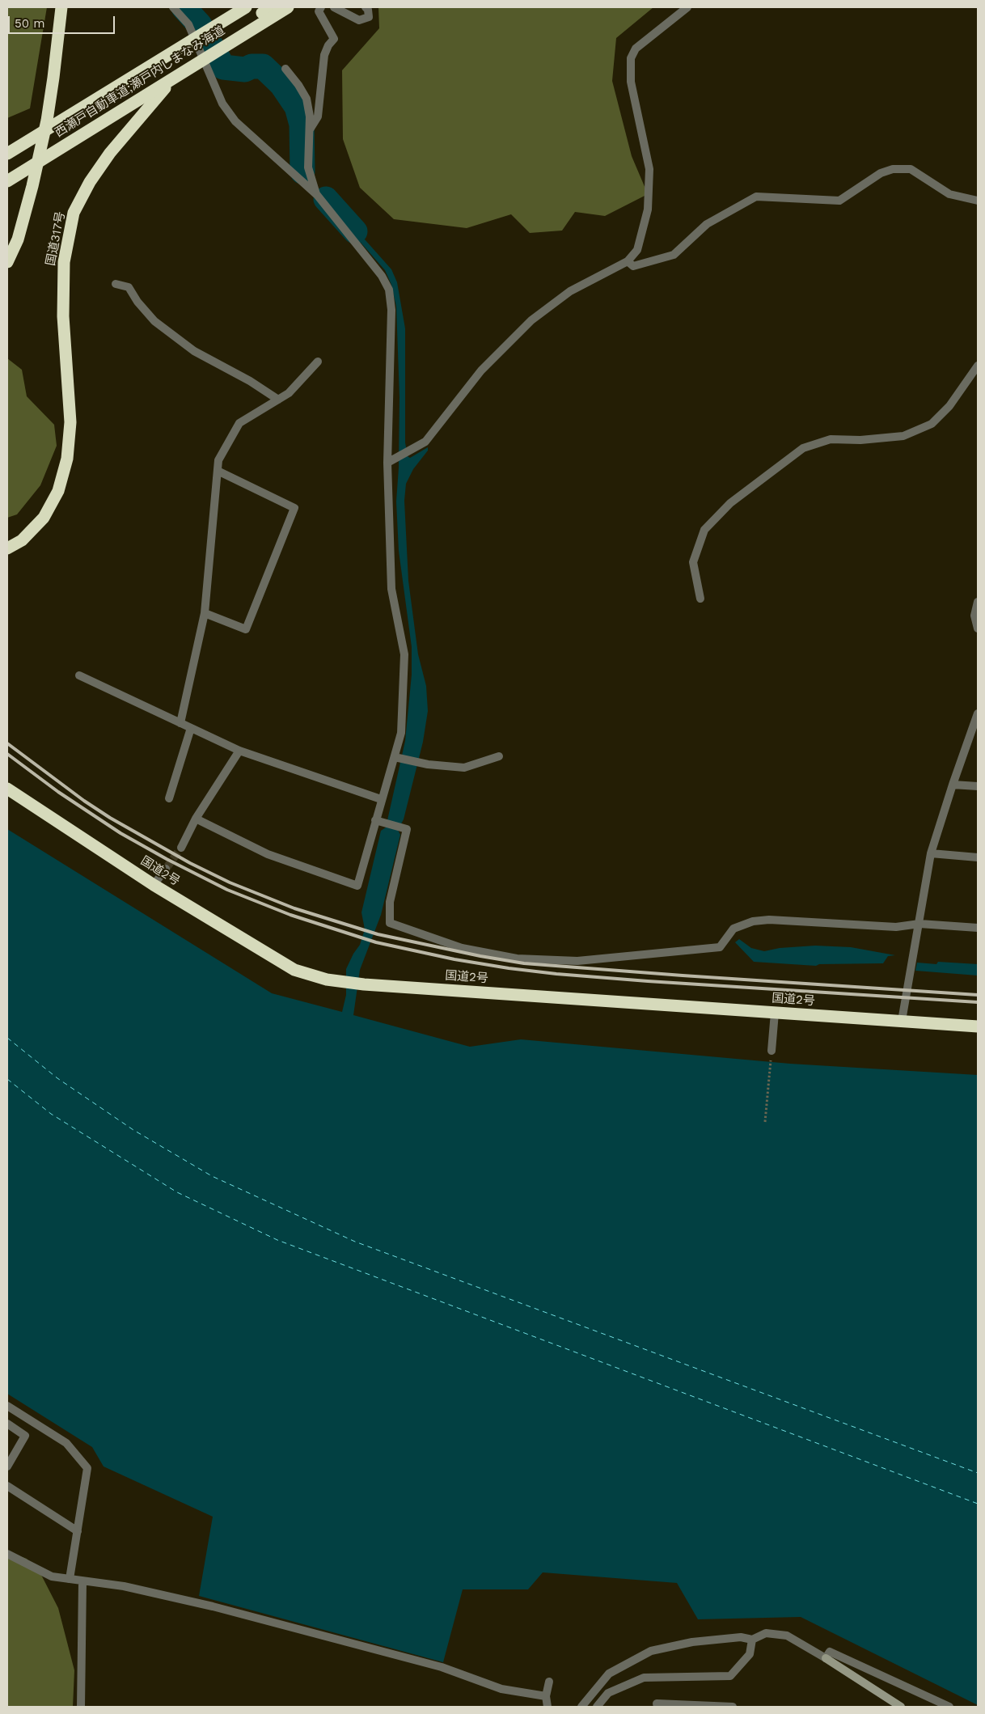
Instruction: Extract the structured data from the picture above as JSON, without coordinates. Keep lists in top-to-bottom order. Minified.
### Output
{"streets":{"highway":["西瀬戸自動車道;瀬戸内しまなみ海道","国道317号","国道2号"]},"scale_bar":"50 m"}
